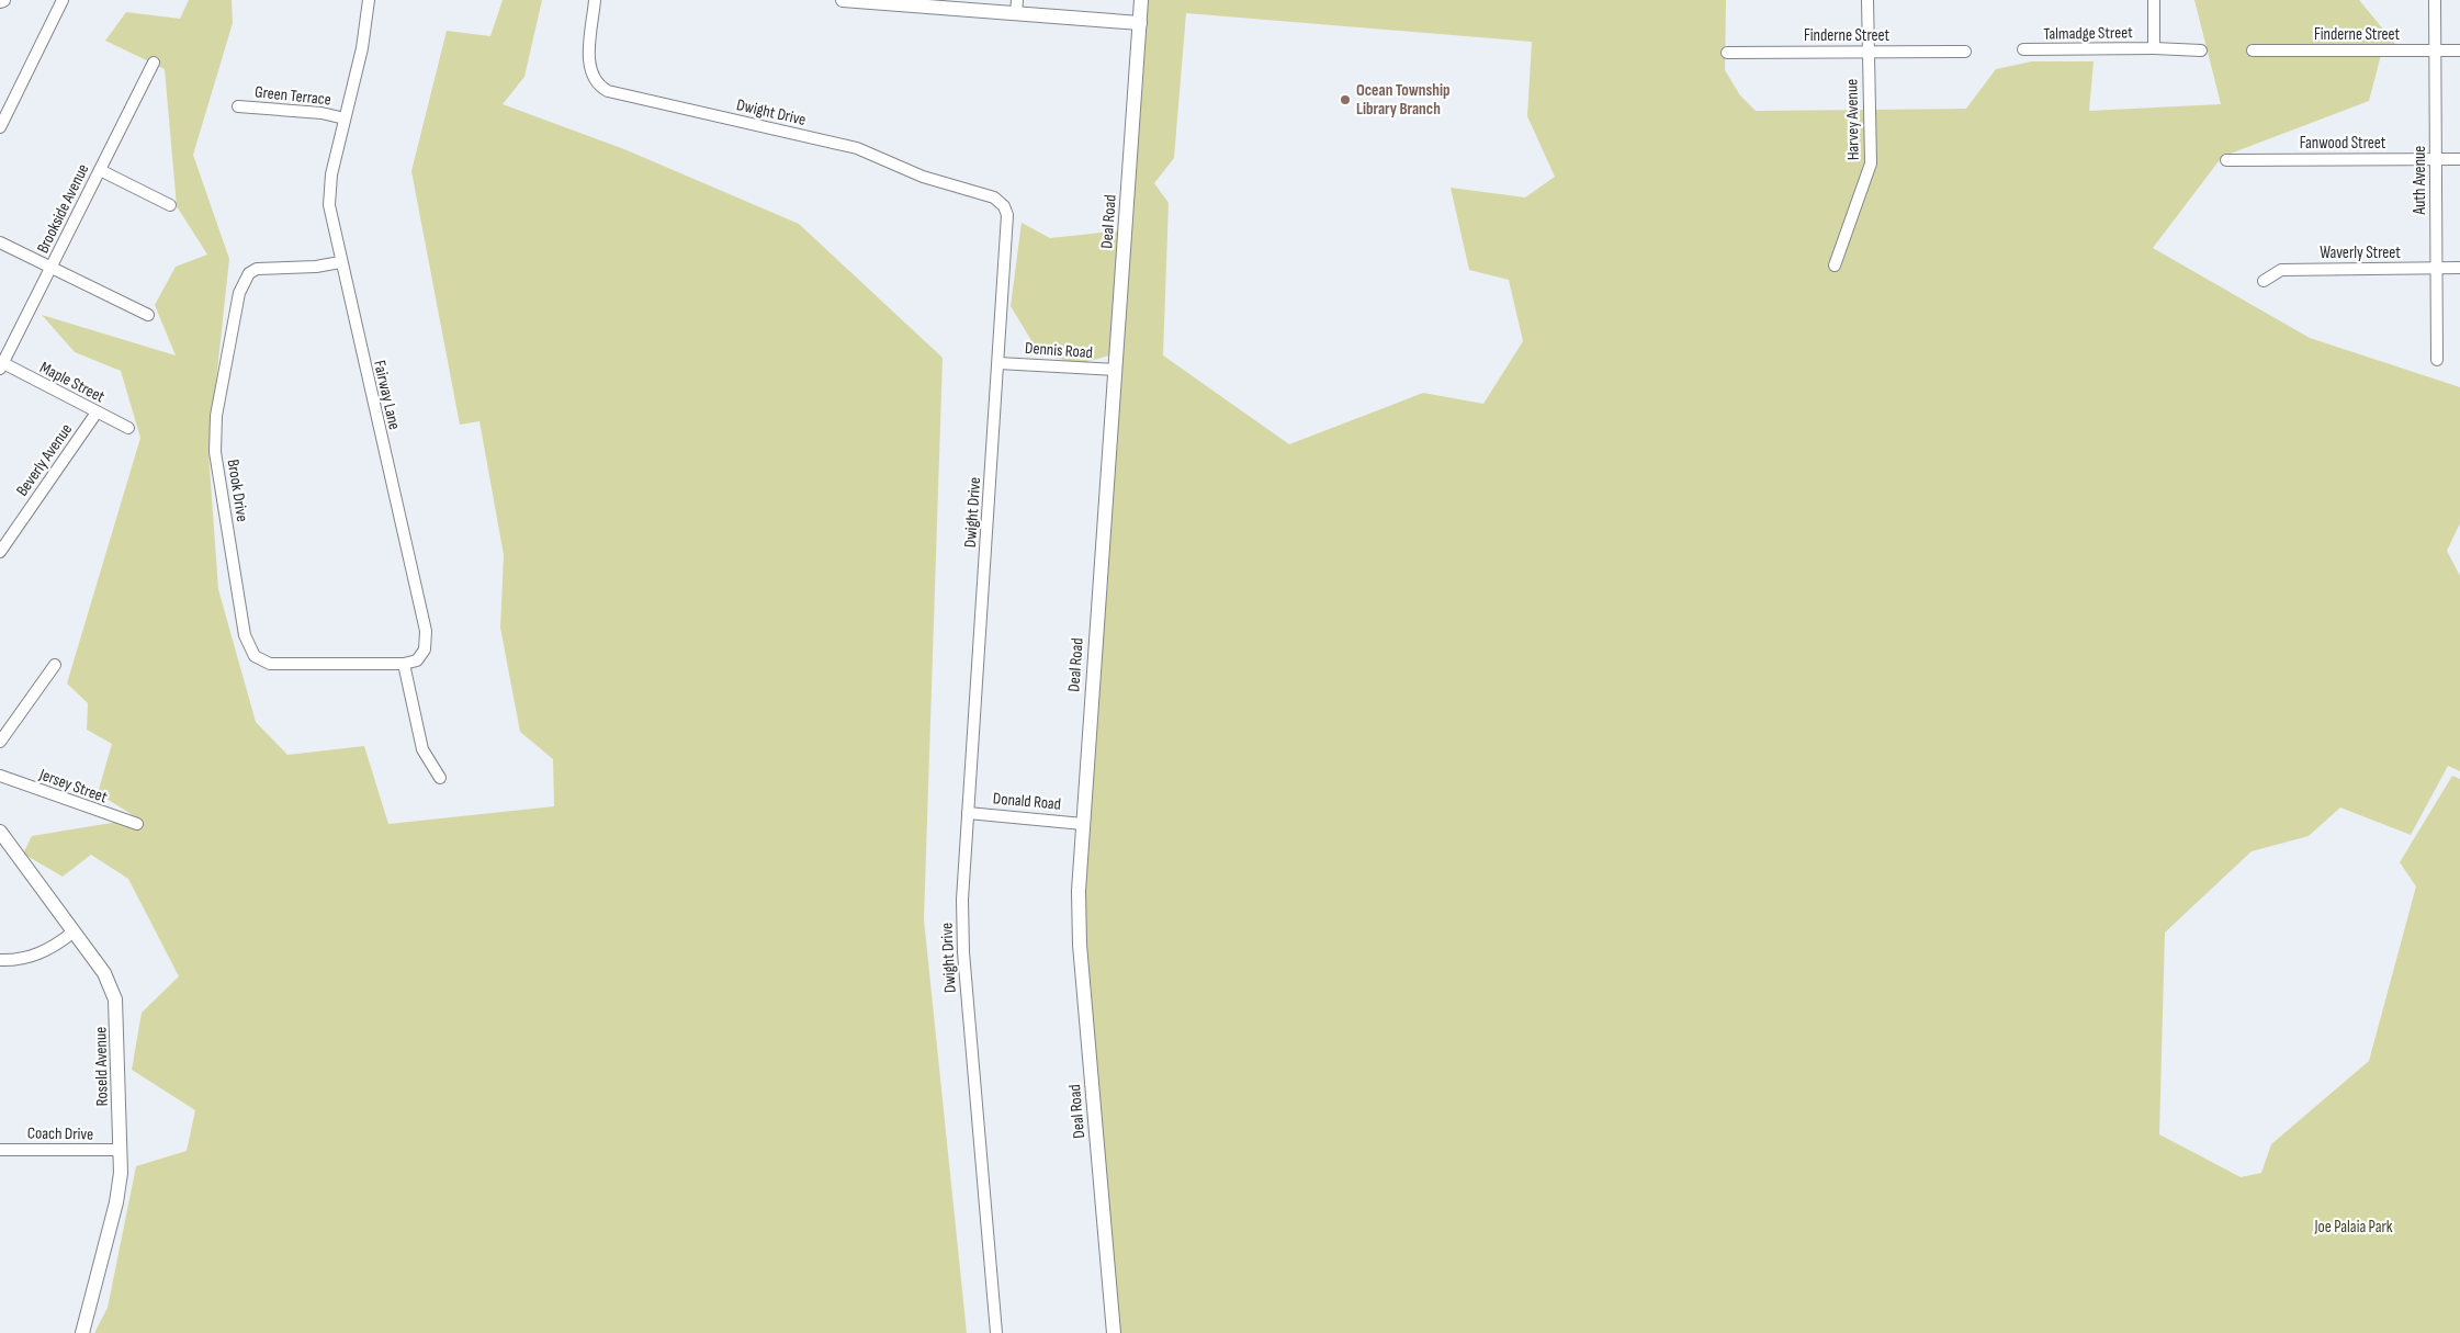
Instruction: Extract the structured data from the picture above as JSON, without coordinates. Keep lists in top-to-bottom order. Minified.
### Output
{"streets":{"street":["Talmadge Street","Finderne Street","Green Terrace","Dwight Drive","Harvey Avenue","Fanwood Street","Auth Avenue","Brookside Avenue","Deal Road","Waverly Street","Dennis Road","Maple Street","Fairway Lane","Beverly Avenue","Brook Drive","Jersey Street","Donald Road","Roseld Avenue","Coach Drive"]},"crossings":[["Finderne Street","Harvey Avenue"],["Finderne Street","Auth Avenue"],["Green Terrace","Fairway Lane"],["Dwight Drive","Dennis Road"],["Dwight Drive","Donald Road"],["Fanwood Street","Auth Avenue"],["Auth Avenue","Waverly Street"],["Brookside Avenue","Maple Street"],["Deal Road","Dennis Road"],["Deal Road","Donald Road"],["Maple Street","Beverly Avenue"],["Fairway Lane","Brook Drive"],["Roseld Avenue","Coach Drive"]],"parks":["Joe Palaia Park"],"places":["Ocean Township Library Branch"]}
